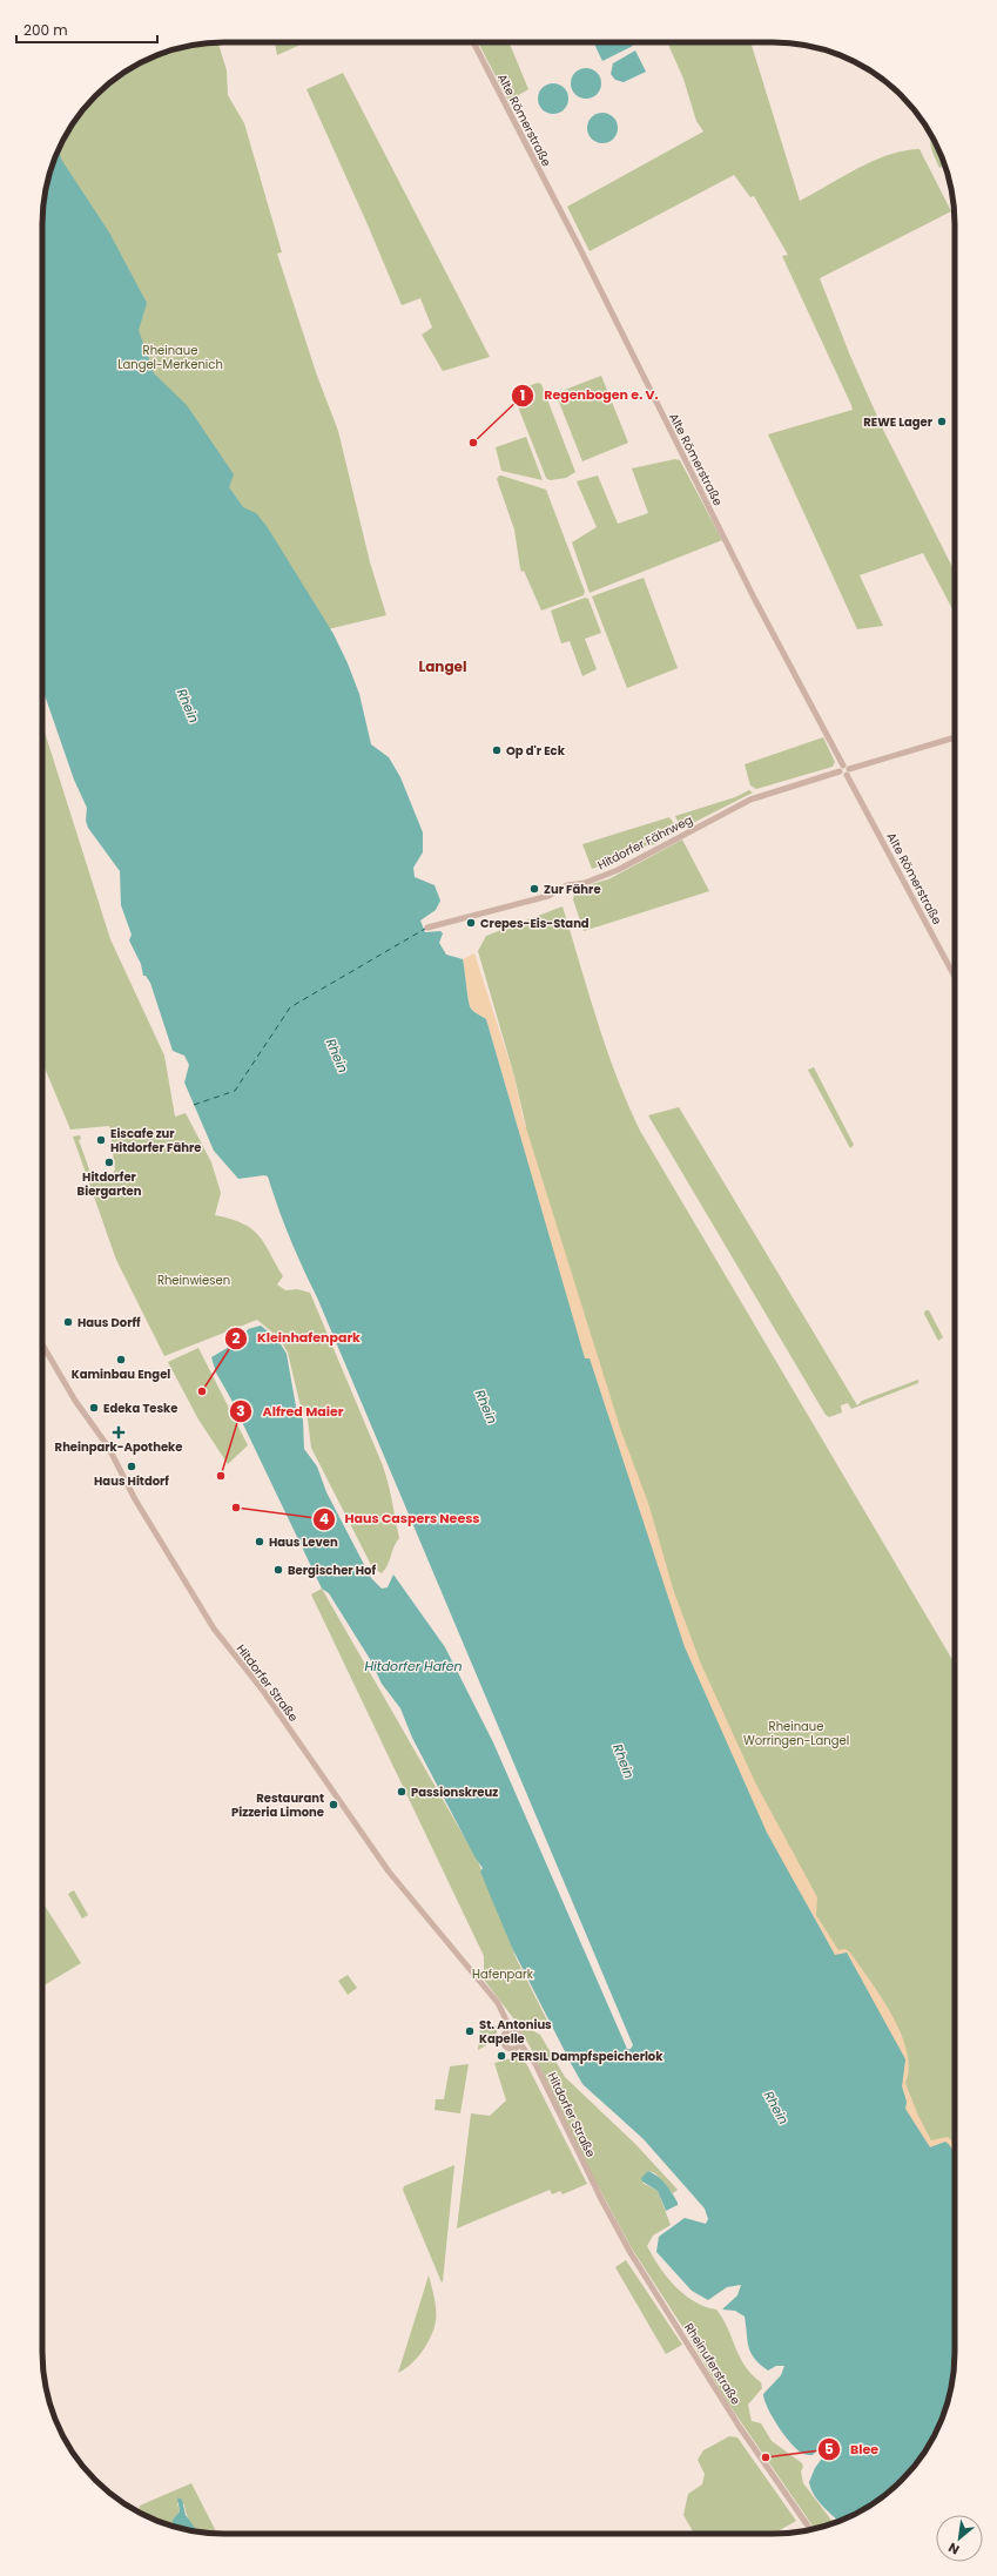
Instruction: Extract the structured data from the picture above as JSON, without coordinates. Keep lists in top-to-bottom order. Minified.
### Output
{"streets":{"street":["Alte Römerstraße","Hitdorfer Fährweg","Hitdorfer Straße","Rheinuferstraße"]},"crossings":[["Alte Römerstraße","Hitdorfer Fährweg"],["Hitdorfer Straße","Rheinuferstraße"]],"districts":["Langel"],"water":["Rhein","Hitdorfer Hafen"],"parks":["Rheinaue Langel-Merkenich","Rheinwiesen","Rheinaue Worringen-Langel","Hafenpark"],"places":{"other":["REWE Lager","Regenbogen e. V.","Op d'r Eck","Zur Fähre","Crepes-Eis-Stand","Eiscafe zur Hitdorfer Fähre","Hitdorfer Biergarten","Haus Dorff","Kaminbau Engel","Kleinhafenpark","Edeka Teske","Haus Hitdorf","Alfred Maier","Haus Caspers Neess","Haus Leven","Bergischer Hof","Passionskreuz","Restaurant Pizzeria Limone","St. Antonius Kapelle","PERSIL Dampfspeicherlok","Blee"],"health":["Rheinpark-Apotheke"]},"scale_bar":"200 m","north":"bottom left"}
